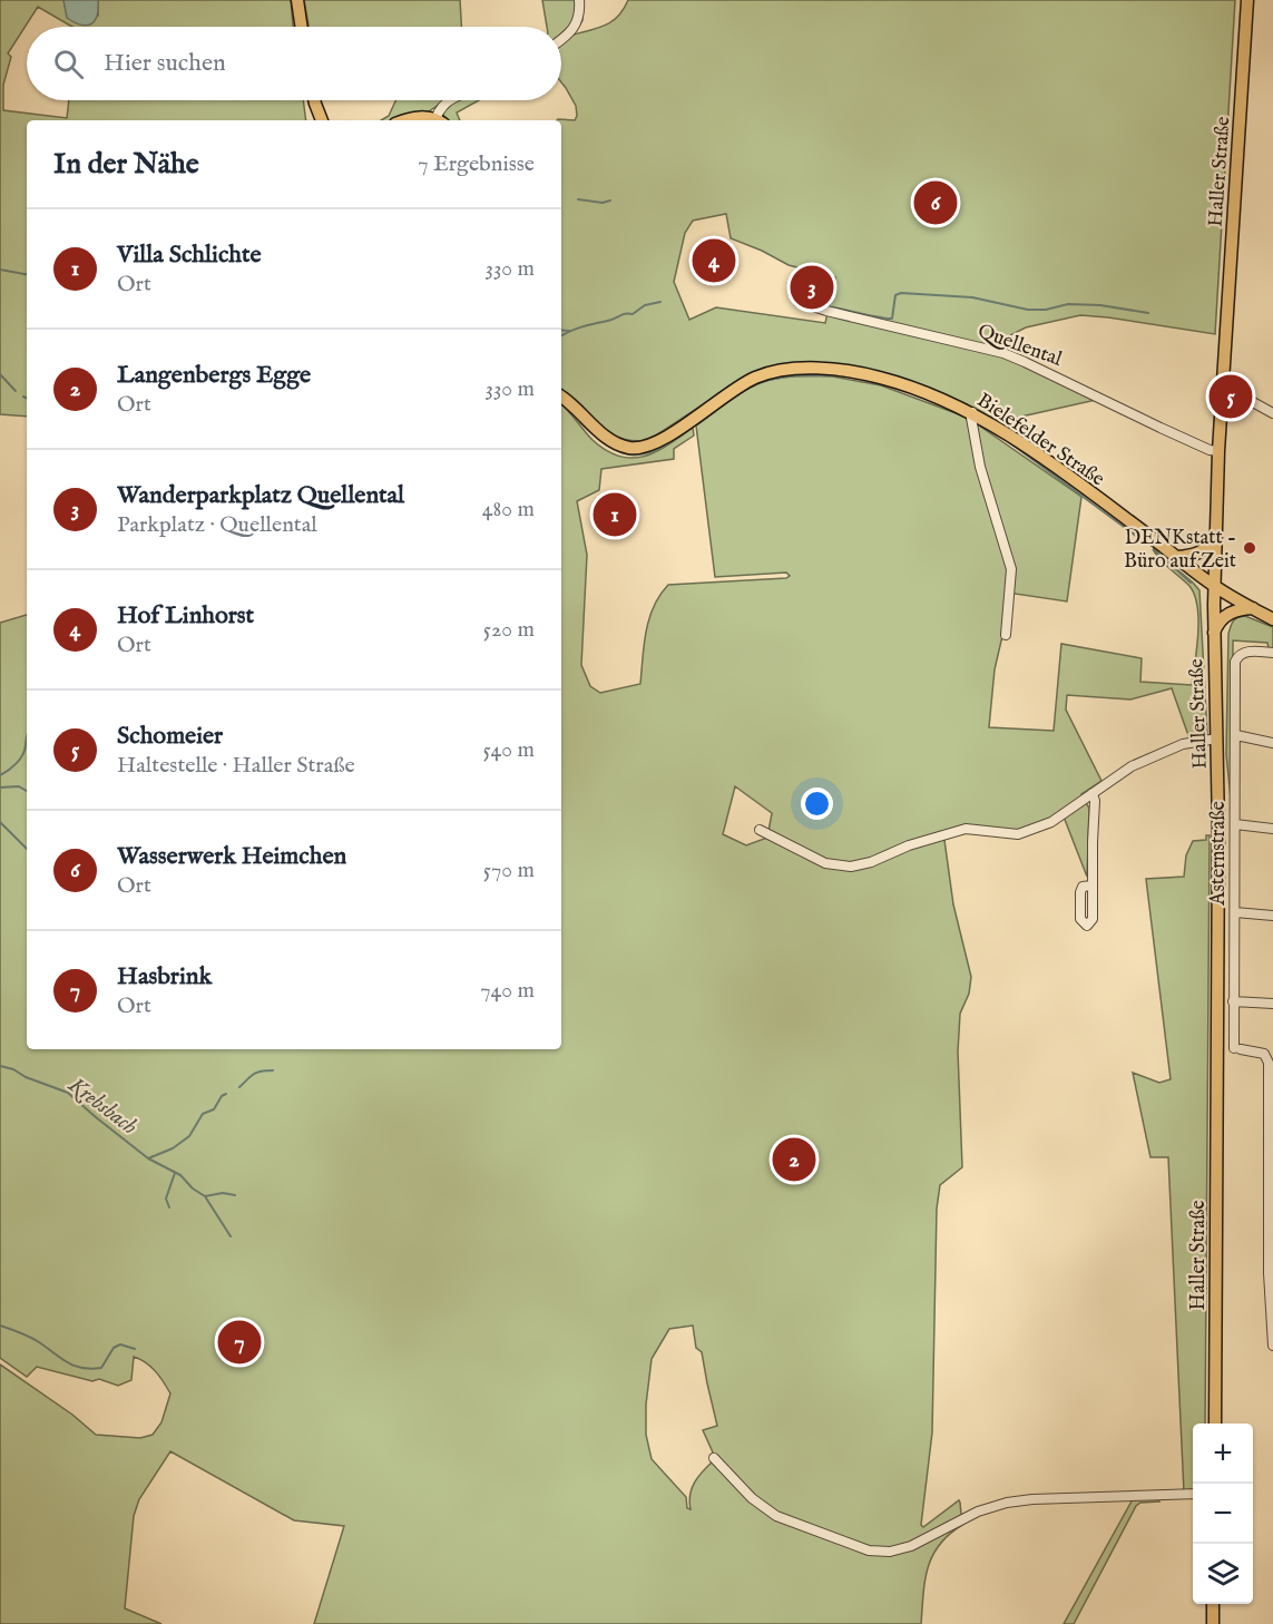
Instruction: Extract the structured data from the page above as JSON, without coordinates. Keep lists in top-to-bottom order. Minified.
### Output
{"streets":{"main road":["Haller Straße","Bielefelder Straße"],"street":["Quellental","Asternstraße"]},"crossings":[["Haller Straße","Quellental"],["Haller Straße","Bielefelder Straße"]],"water":["Krebsbach"],"places":["DENKstatt - Büro auf Zeit"],"page":{"search":"Hier suchen","heading":["In der Nähe","7 Ergebnisse"],"pins":["6","4","3","5","1","2","7"],"list":[{"mark":"1","name":"Villa Schlichte","note":"Ort","value":"330 m"},{"mark":"2","name":"Langenbergs Egge","note":"Ort","value":"330 m"},{"mark":"3","name":"Wanderparkplatz Quellental","note":"Parkplatz · Quellental","value":"480 m"},{"mark":"4","name":"Hof Linhorst","note":"Ort","value":"520 m"},{"mark":"5","name":"Schomeier","note":"Haltestelle · Haller Straße","value":"540 m"},{"mark":"6","name":"Wasserwerk Heimchen","note":"Ort","value":"570 m"},{"mark":"7","name":"Hasbrink","note":"Ort","value":"740 m"}],"map_buttons":["+","−"]}}
